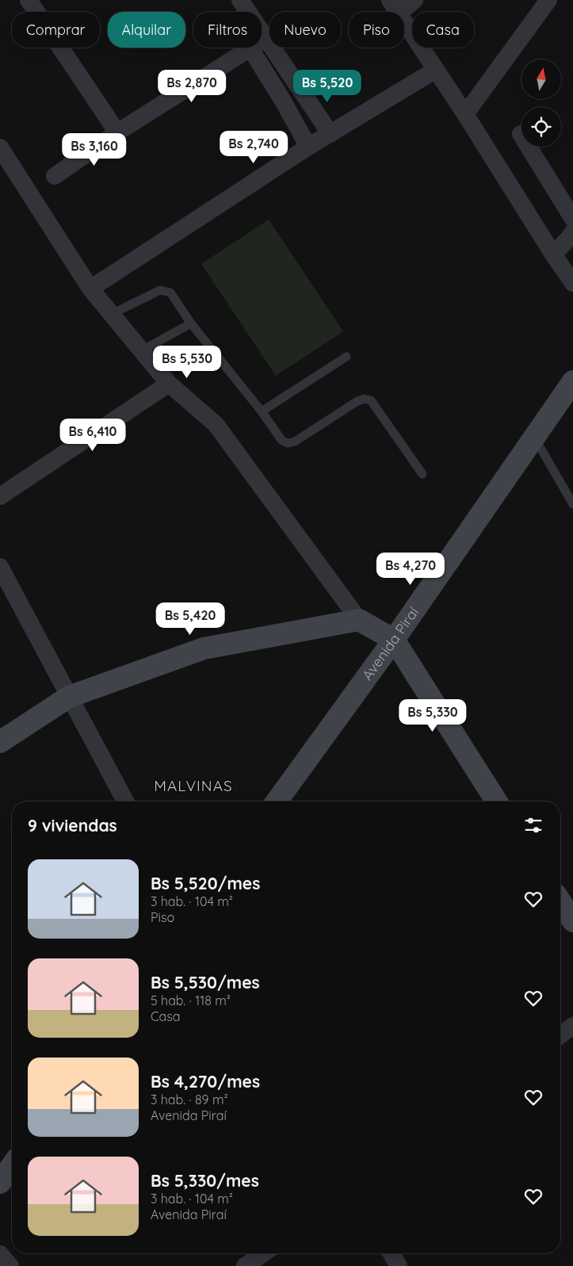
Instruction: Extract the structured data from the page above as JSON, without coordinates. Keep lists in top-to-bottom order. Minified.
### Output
{"streets":{"street":["Avenida Piraí"]},"districts":["MALVINAS"],"north":"top","page":{"chip":["Comprar","Alquilar","Filtros","Nuevo","Piso","Casa"],"price":["Bs 2,870","Bs 5,520","Bs 2,740","Bs 3,160","Bs 5,530","Bs 6,410","Bs 4,270","Bs 5,420","Bs 5,330"],"heading":"9 viviendas","list":[{"name":"Bs 5,520/mes","note":"3 hab. · 104 m² · Piso"},{"name":"Bs 5,530/mes","note":"5 hab. · 118 m² · Casa"},{"name":"Bs 4,270/mes","note":"3 hab. · 89 m² · Avenida Piraí"},{"name":"Bs 5,330/mes","note":"3 hab. · 104 m² · Avenida Piraí"}]}}
